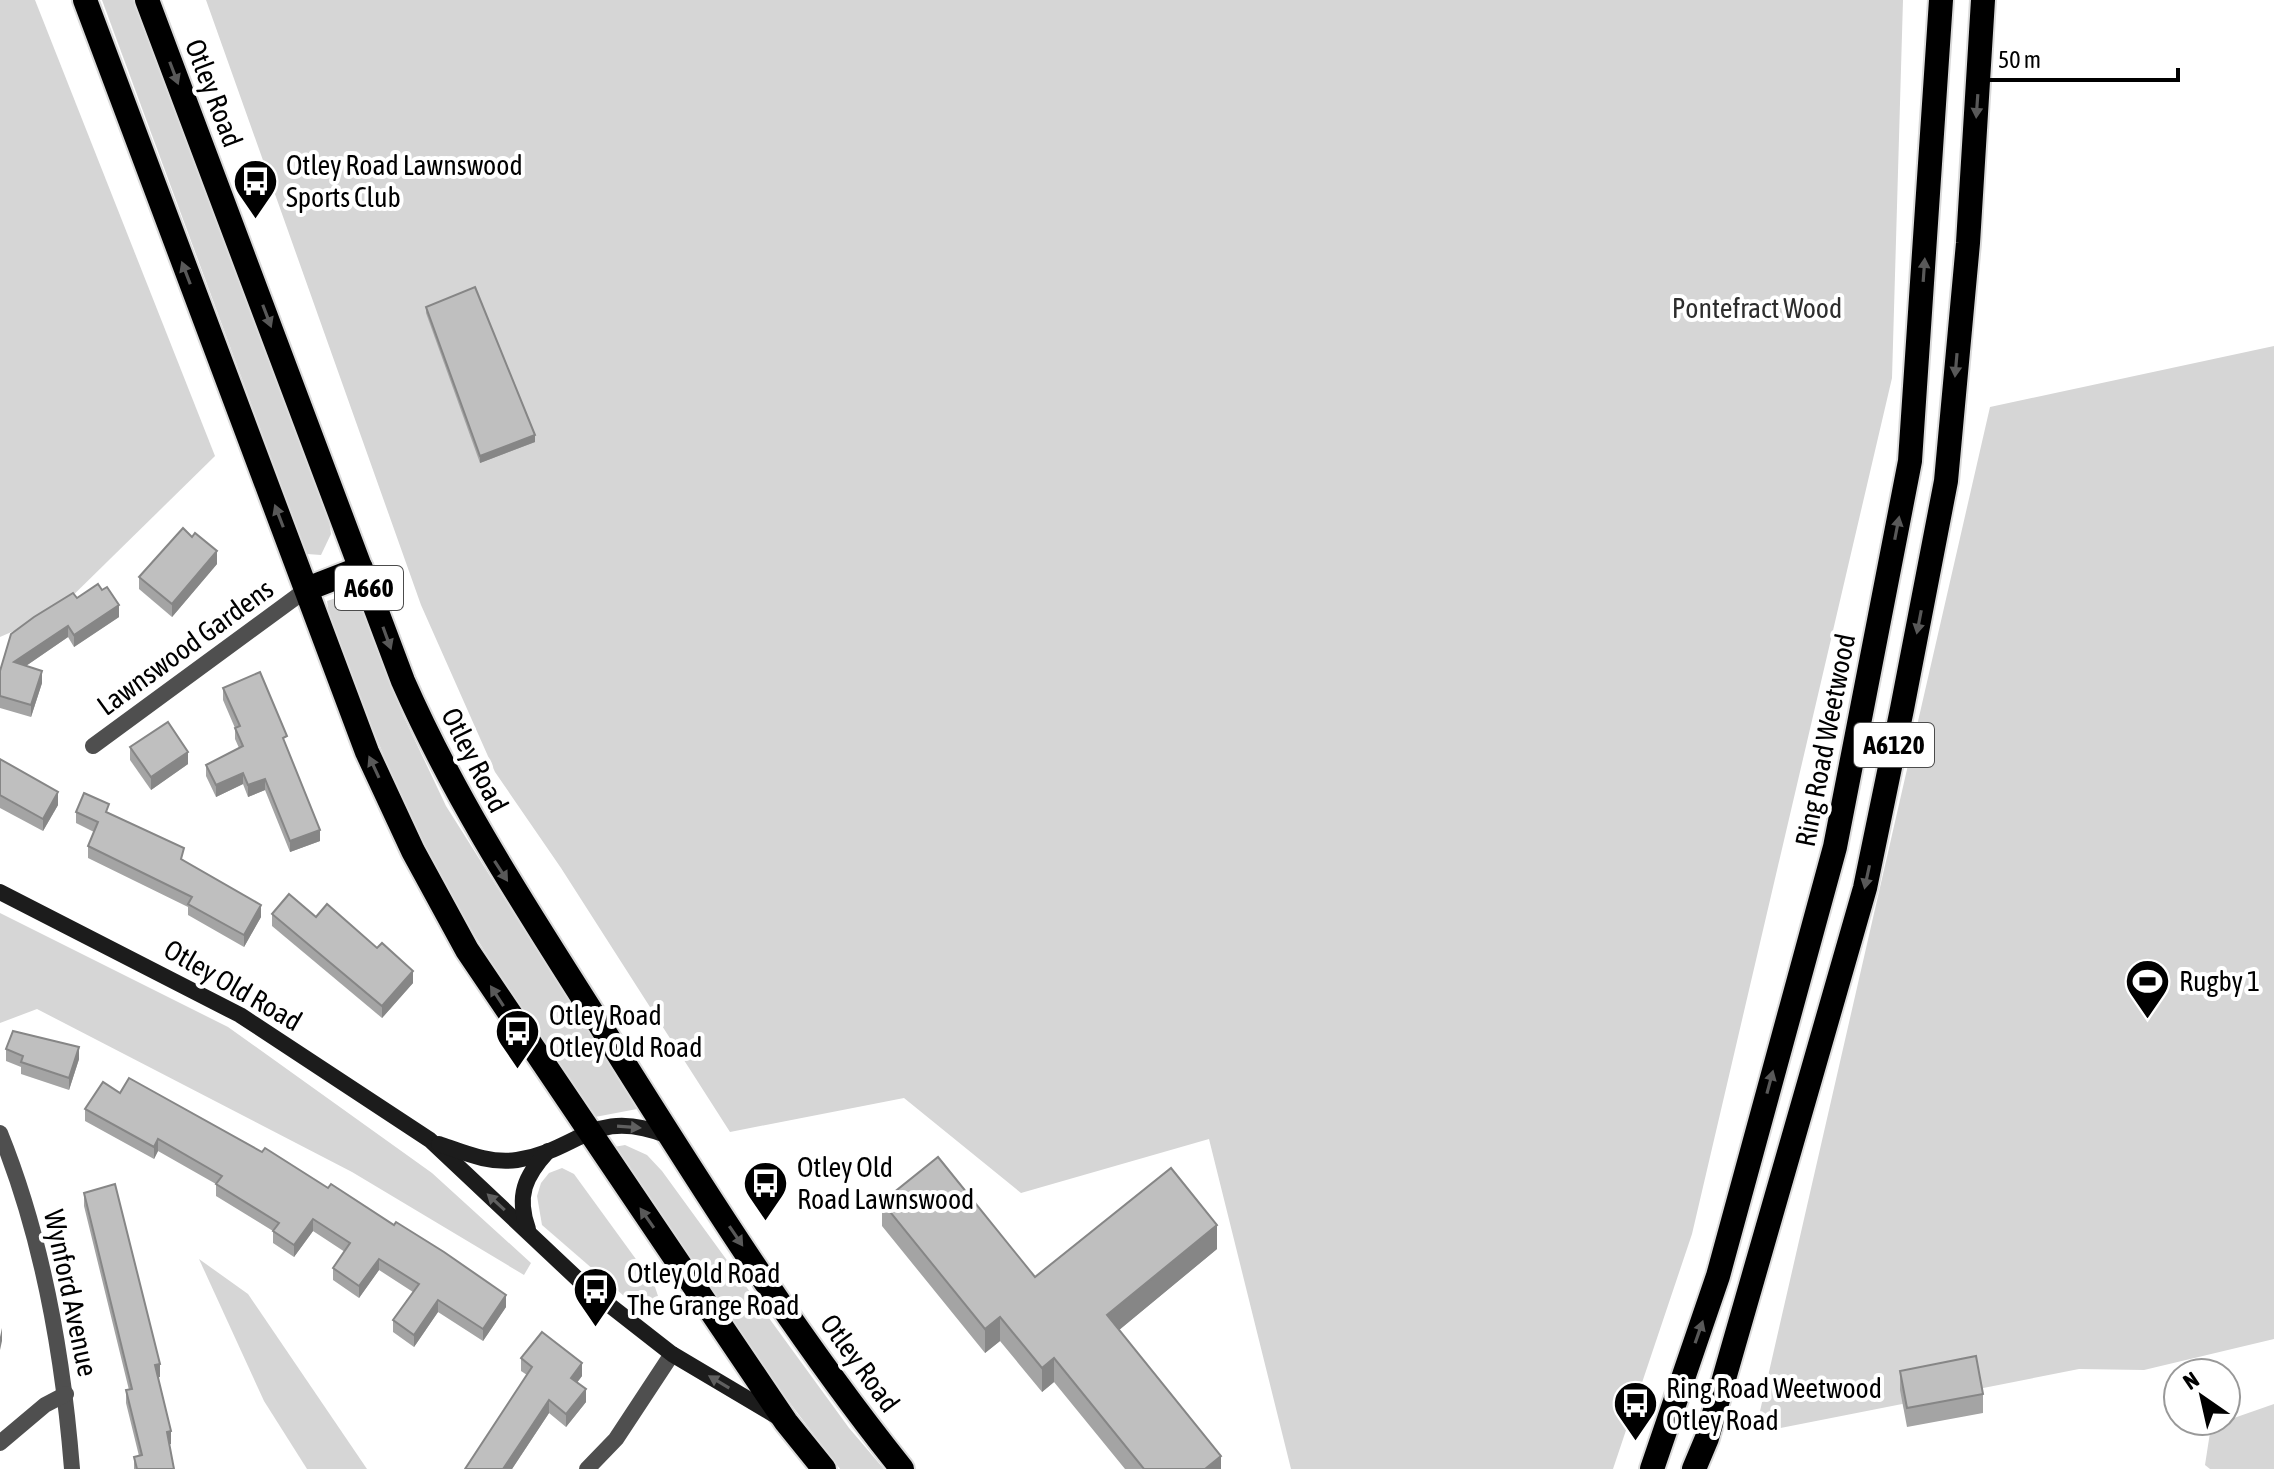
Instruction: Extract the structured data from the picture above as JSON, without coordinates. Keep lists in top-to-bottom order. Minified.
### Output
{"streets":{"highway":["Otley Road","A660","Ring Road Weetwood","A6120"],"street":["Lawnswood Gardens","Otley Old Road","Wynford Avenue"]},"crossings":[["Otley Road","Otley Old Road"],["A660","Lawnswood Gardens"],["A660","Otley Old Road"]],"parks":["Pontefract Wood"],"places":{"bus stop":["Otley Road Lawnswood Sports Club","Otley Road Otley Old Road","Otley Old Road Lawnswood","Otley Old Road The Grange Road","Ring Road Weetwood Otley Road"],"sports":["Rugby 1"]},"scale_bar":"50 m","north":"top left"}
